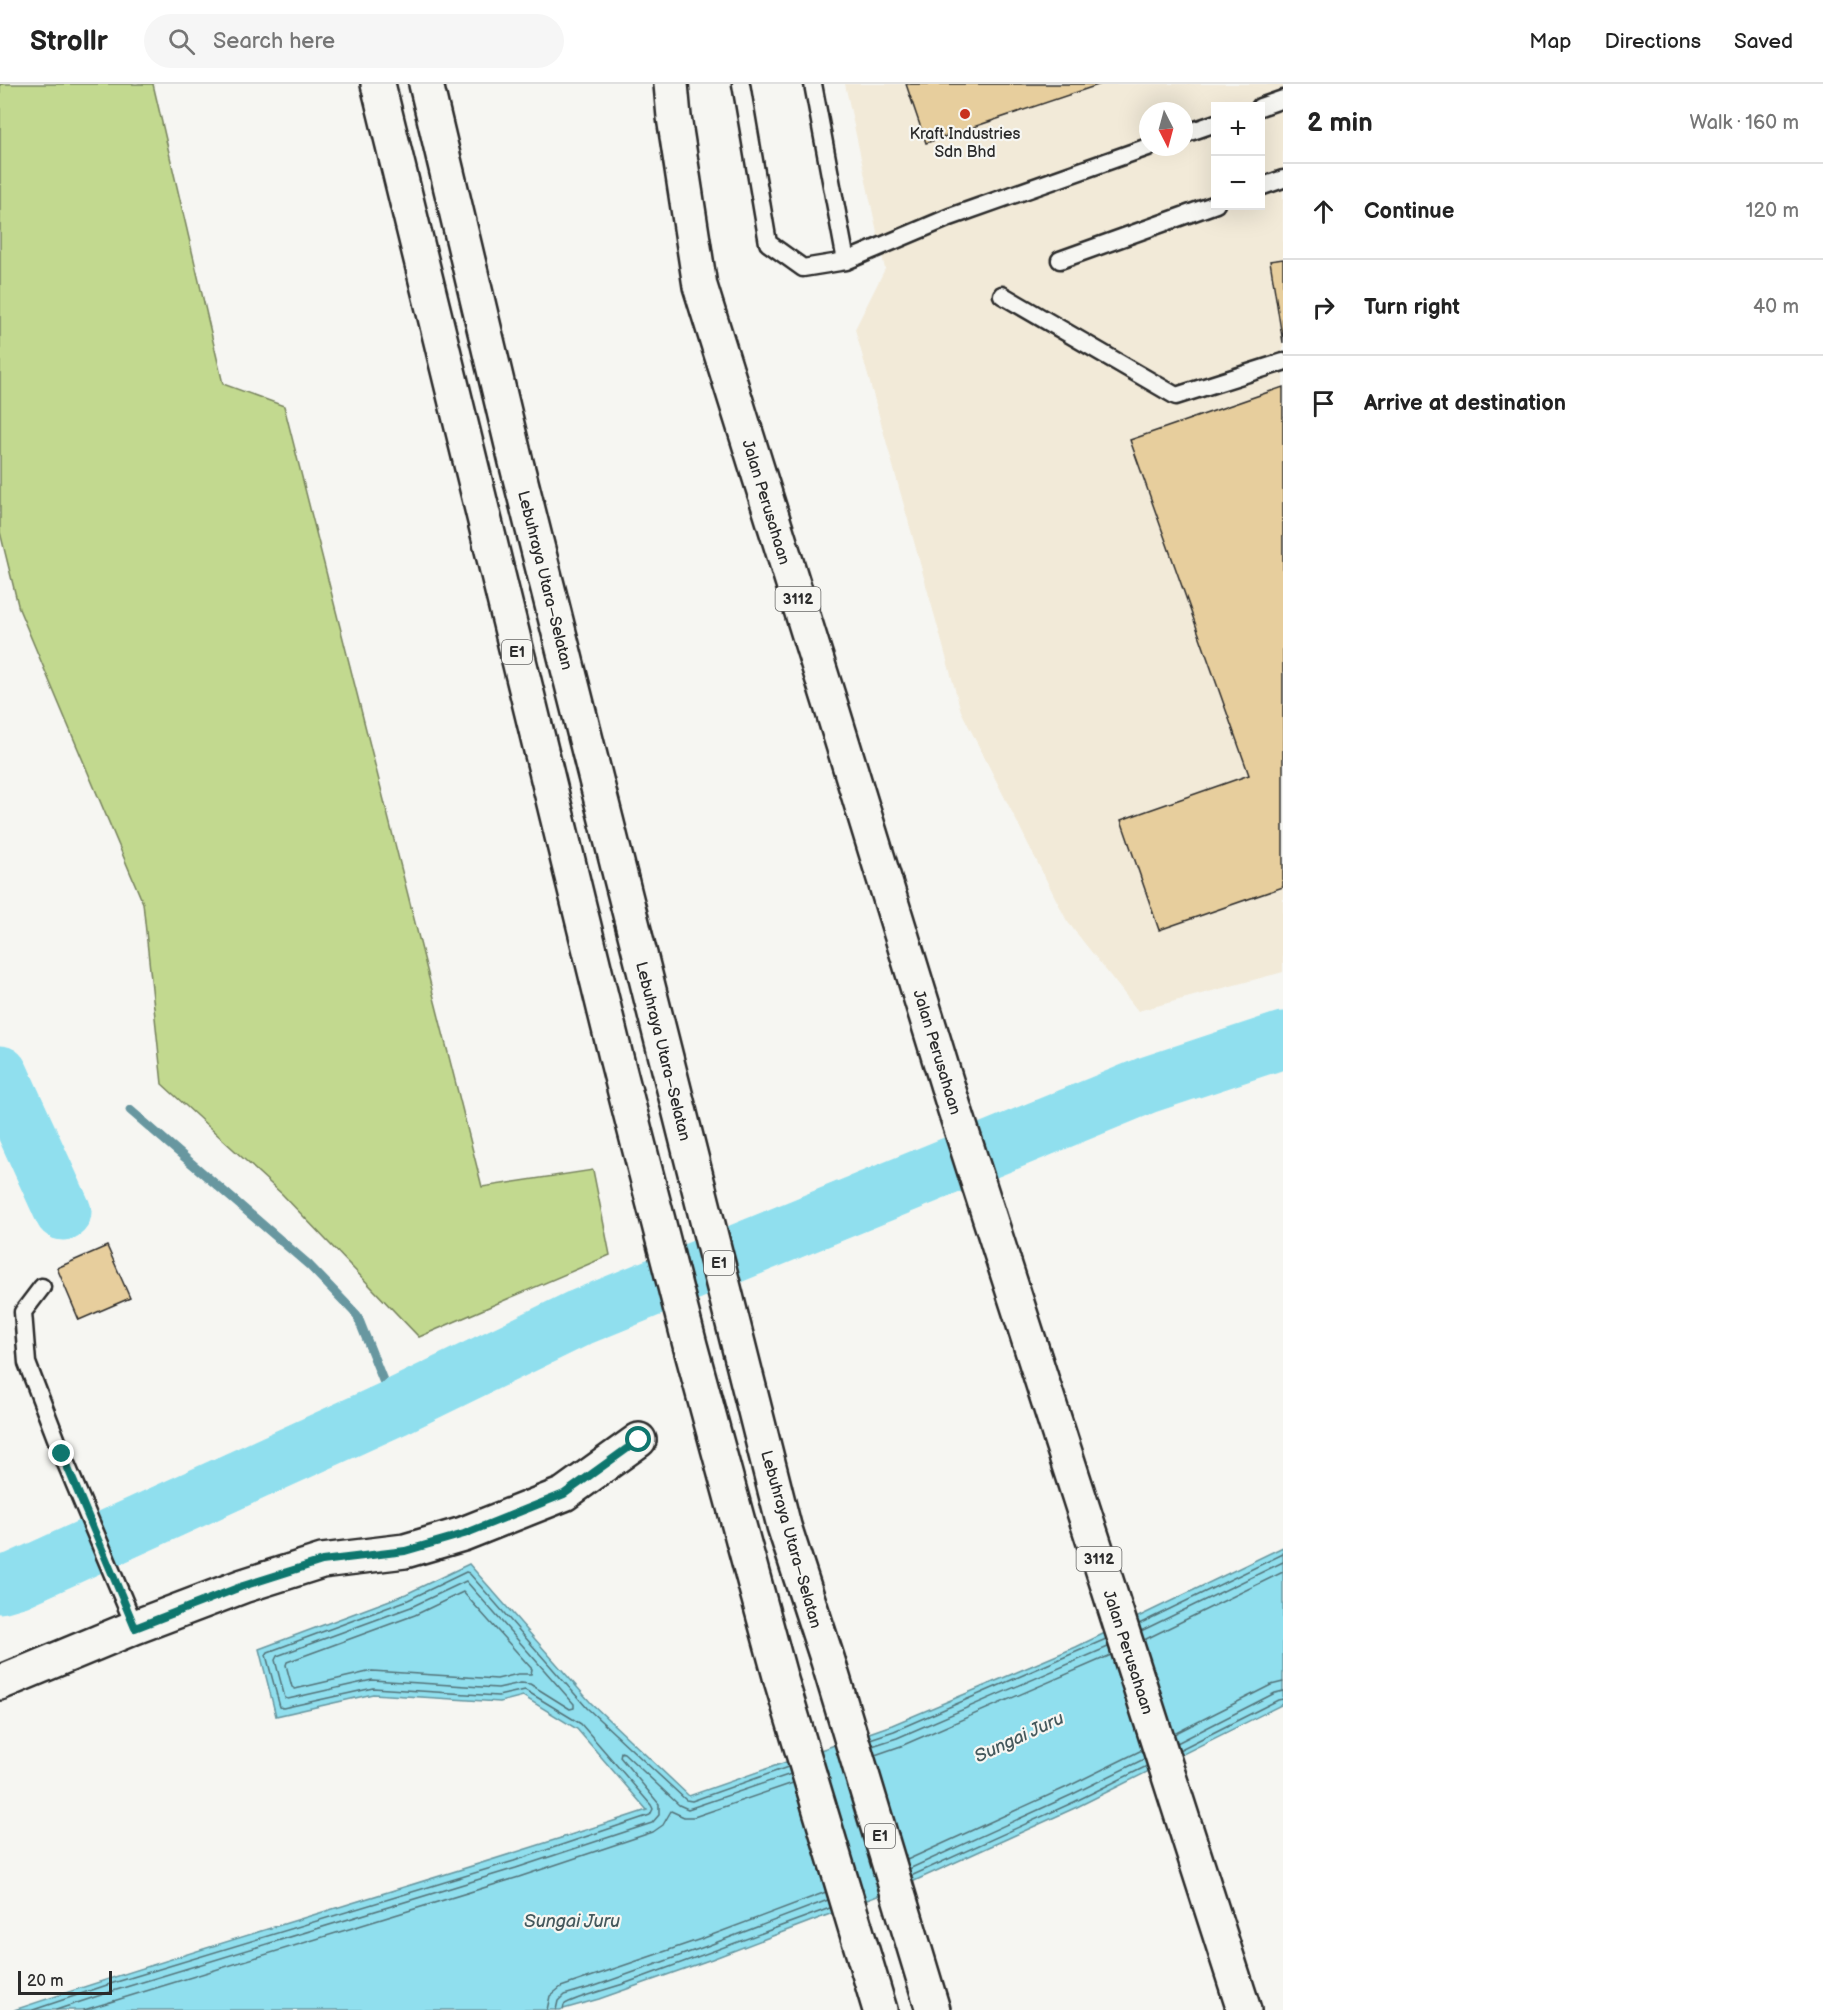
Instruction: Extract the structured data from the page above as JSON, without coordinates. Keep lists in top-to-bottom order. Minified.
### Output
{"streets":{"main road":["Jalan Perusahaan","Lebuhraya Utara–Selatan","3112","E1"]},"water":["Sungai Juru"],"places":["Kraft Industries Sdn Bhd"],"scale_bar":"20 m","north":"bottom","page":{"header":"Strollr","search":"Search here","nav":["Map","Directions","Saved"],"heading":["2 min","Walk · 160 m"],"map_buttons":["+","−"],"list":[["Continue","120 m"],["Turn right","40 m"],"Arrive at destination"],"scale":"20 m"}}
